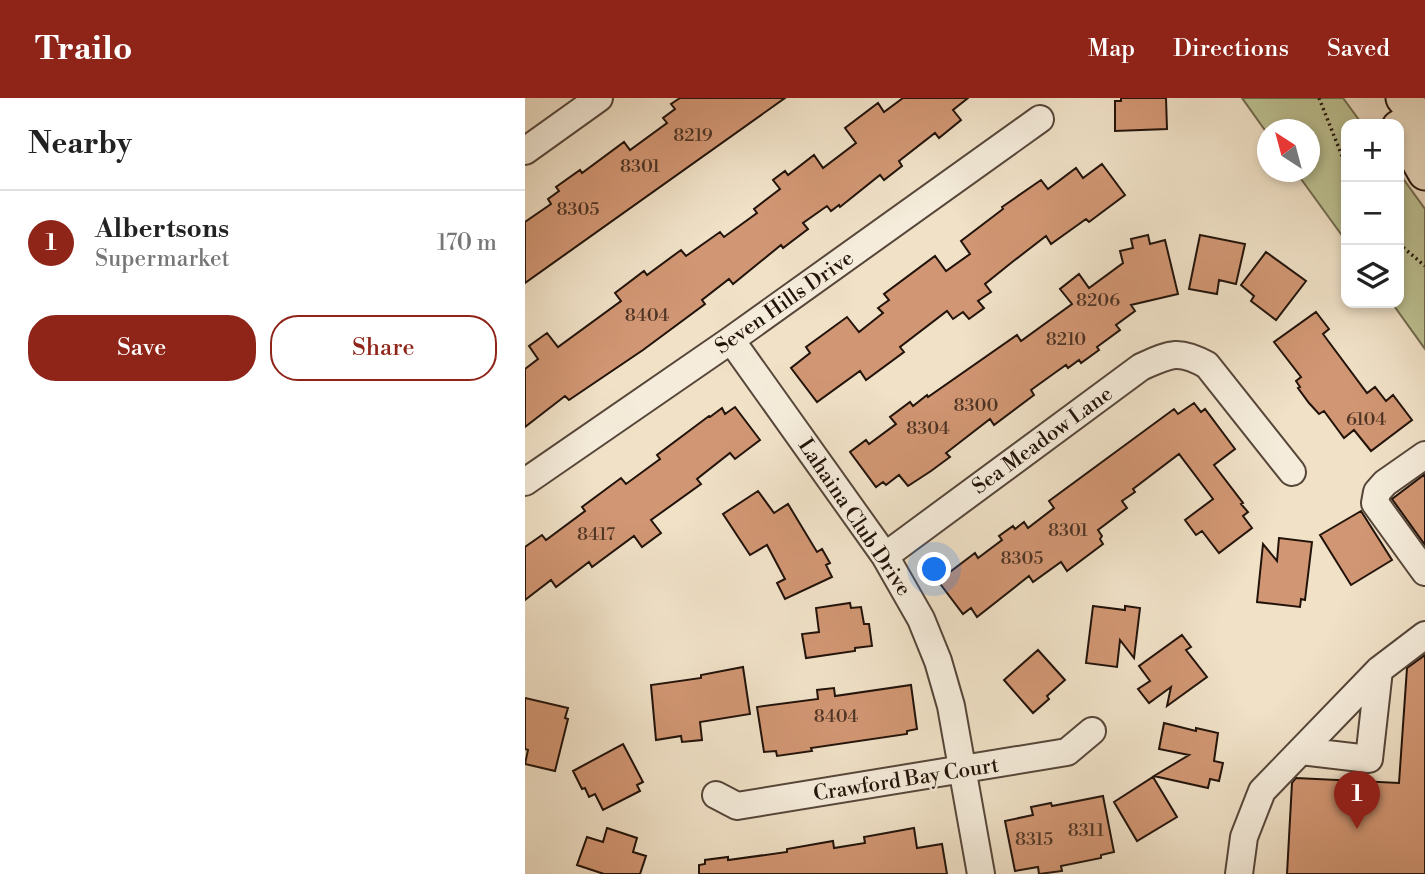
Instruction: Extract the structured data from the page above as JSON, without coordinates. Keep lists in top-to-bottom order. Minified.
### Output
{"streets":{"street":["Seven Hills Drive","Sea Meadow Lane","Lahaina Club Drive","Crawford Bay Court"]},"crossings":[["Seven Hills Drive","Lahaina Club Drive"],["Sea Meadow Lane","Lahaina Club Drive"],["Lahaina Club Drive","Crawford Bay Court"]],"house_numbers":["8219","8301","8305","8206","8404","8210","8300","6104","8304","8301","8417","8305","8404","8311","8315"],"north":"top left","page":{"header":"Trailo","nav":["Map","Directions","Saved"],"heading":"Nearby","map_buttons":["+","−"],"list":[{"mark":"1","name":"Albertsons","note":"Supermarket","value":"170 m"}],"buttons":["Save","Share"],"pins":"1"}}
